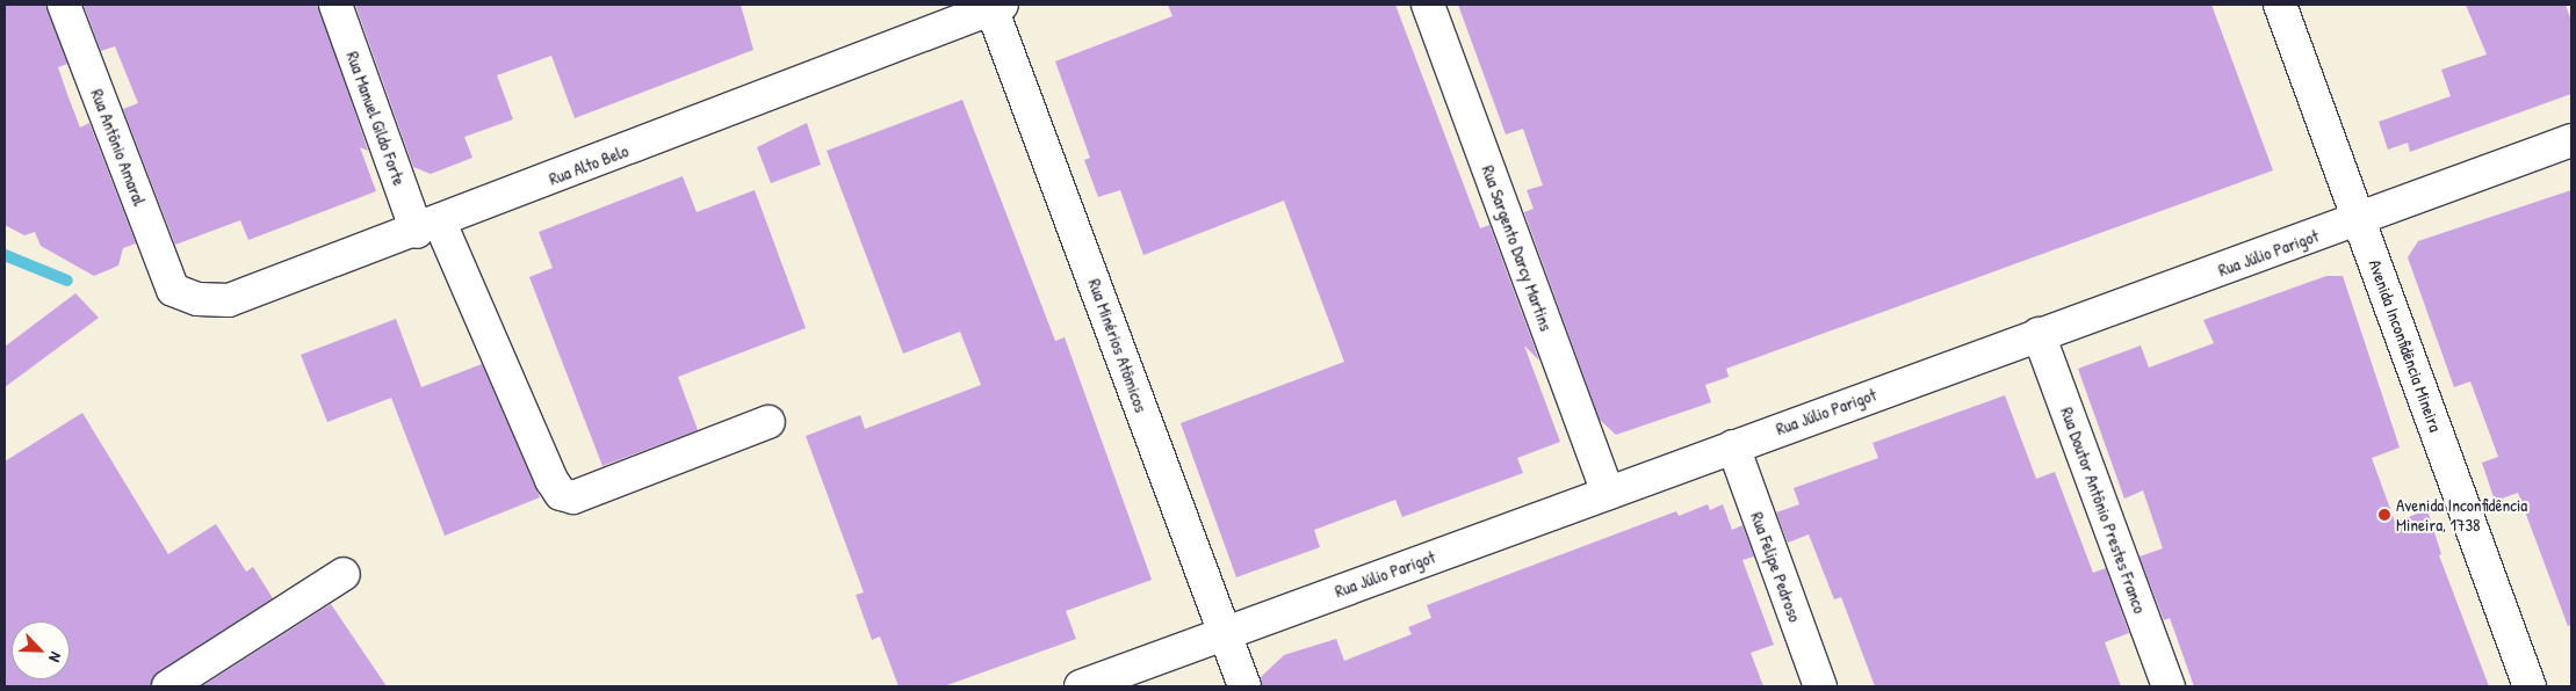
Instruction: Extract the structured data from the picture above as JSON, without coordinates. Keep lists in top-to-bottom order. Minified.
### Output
{"streets":{"street":["Rua Manuel Gildo Forte","Rua Antônio Amaral","Rua Alto Belo","Rua Sargento Darcy Martins","Rua Júlio Parigot","Rua Minérios Atômicos","Avenida Inconfidência Mineira","Rua Doutor Antônio Prestes Franco","Rua Felipe Pedroso"]},"crossings":[["Rua Manuel Gildo Forte","Rua Alto Belo"],["Rua Antônio Amaral","Rua Alto Belo"],["Rua Alto Belo","Rua Minérios Atômicos"],["Rua Sargento Darcy Martins","Rua Júlio Parigot"],["Rua Júlio Parigot","Rua Minérios Atômicos"],["Rua Júlio Parigot","Avenida Inconfidência Mineira"],["Rua Júlio Parigot","Rua Doutor Antônio Prestes Franco"],["Rua Júlio Parigot","Rua Felipe Pedroso"]],"places":["Avenida Inconfidência Mineira, 1738"],"north":"bottom right"}
